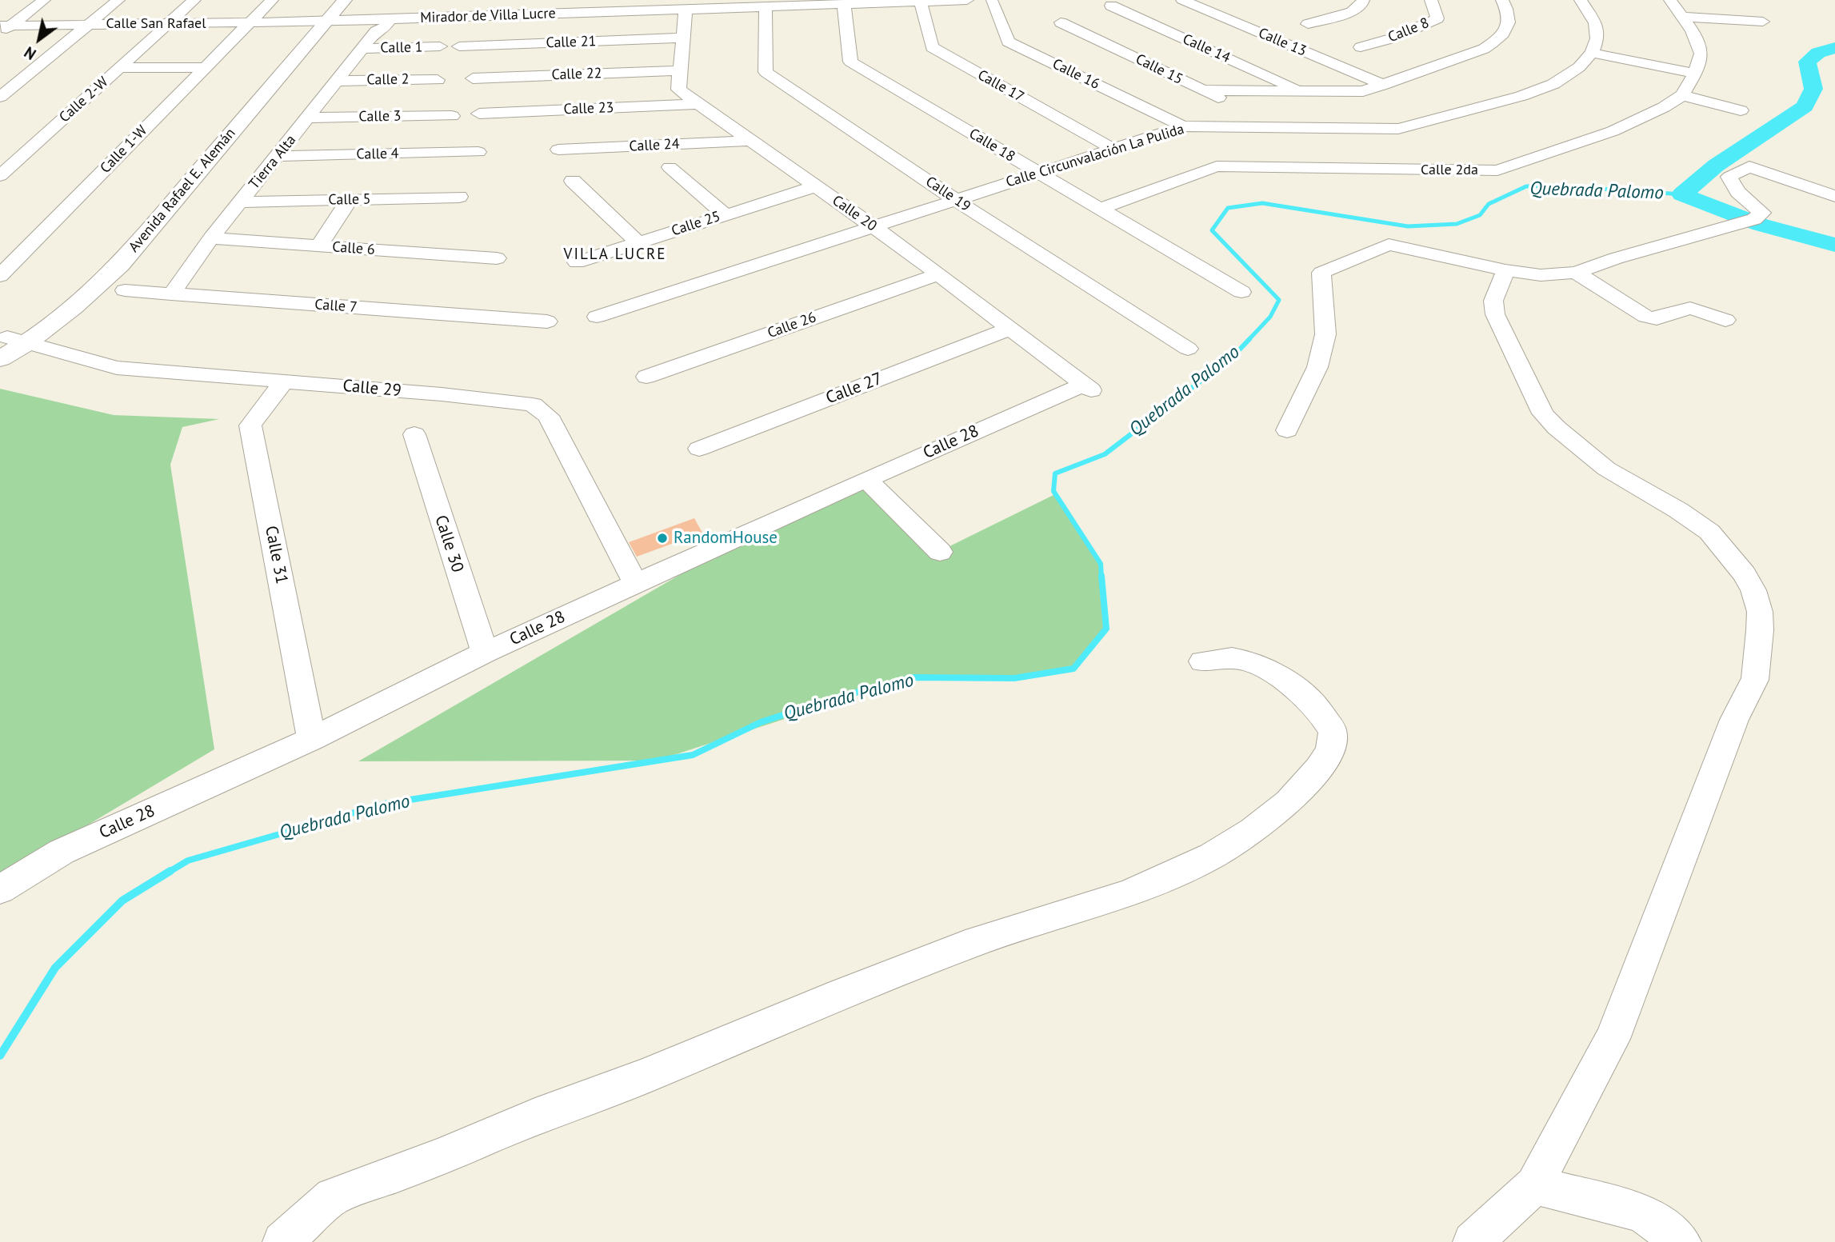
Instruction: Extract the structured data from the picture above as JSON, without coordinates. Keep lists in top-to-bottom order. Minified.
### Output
{"streets":{"main road":["Avenida Rafael E. Alemán"],"street":["Mirador de Villa Lucre","Calle San Rafael","Calle 8","Calle 21","Calle 13","Calle 1","Calle 14","Calle 15","Calle 22","Calle 16","Calle 2","Calle 17","Calle 2-W","Calle 23","Calle 3","Calle 24","Calle 18","Calle 1-W","Calle 4","Calle Circunvalación La Pulida","Tierra Alta","Calle 2da","Calle 19","Calle 5","Calle 20","Calle 25","Calle 6","Calle 7","Calle 26","Calle 29","Calle 27","Calle 28","Calle 30","Calle 31"]},"crossings":[["Mirador de Villa Lucre","Calle San Rafael"],["Mirador de Villa Lucre","Calle 17"],["Mirador de Villa Lucre","Calle 18"],["Mirador de Villa Lucre","Tierra Alta"],["Mirador de Villa Lucre","Avenida Rafael E. Alemán"],["Mirador de Villa Lucre","Calle 19"],["Mirador de Villa Lucre","Calle 20"],["Calle San Rafael","Calle 2-W"],["Calle San Rafael","Calle 1-W"],["Calle San Rafael","Avenida Rafael E. Alemán"],["Calle 21","Calle 20"],["Calle 1","Tierra Alta"],["Calle 15","Calle Circunvalación La Pulida"],["Calle 22","Calle 20"],["Calle 16","Calle Circunvalación La Pulida"],["Calle 2","Tierra Alta"],["Calle 17","Calle Circunvalación La Pulida"],["Calle 23","Calle 20"],["Calle 3","Tierra Alta"],["Calle 24","Calle 20"],["Calle 18","Calle Circunvalación La Pulida"],["Calle 18","Calle 2da"],["Calle 4","Tierra Alta"],["Calle Circunvalación La Pulida","Calle 19"],["Calle Circunvalación La Pulida","Calle 20"],["Tierra Alta","Calle 5"],["Tierra Alta","Calle 6"],["Tierra Alta","Calle 7"],["Avenida Rafael E. Alemán","Calle 29"],["Calle 20","Calle 25"],["Calle 20","Calle 26"],["Calle 20","Calle 27"],["Calle 20","Calle 28"],["Calle 29","Calle 28"],["Calle 29","Calle 31"],["Calle 28","Calle 30"],["Calle 28","Calle 31"]],"districts":["VILLA LUCRE"],"water":["Quebrada Palomo"],"places":["RandomHouse"],"north":"bottom left"}
